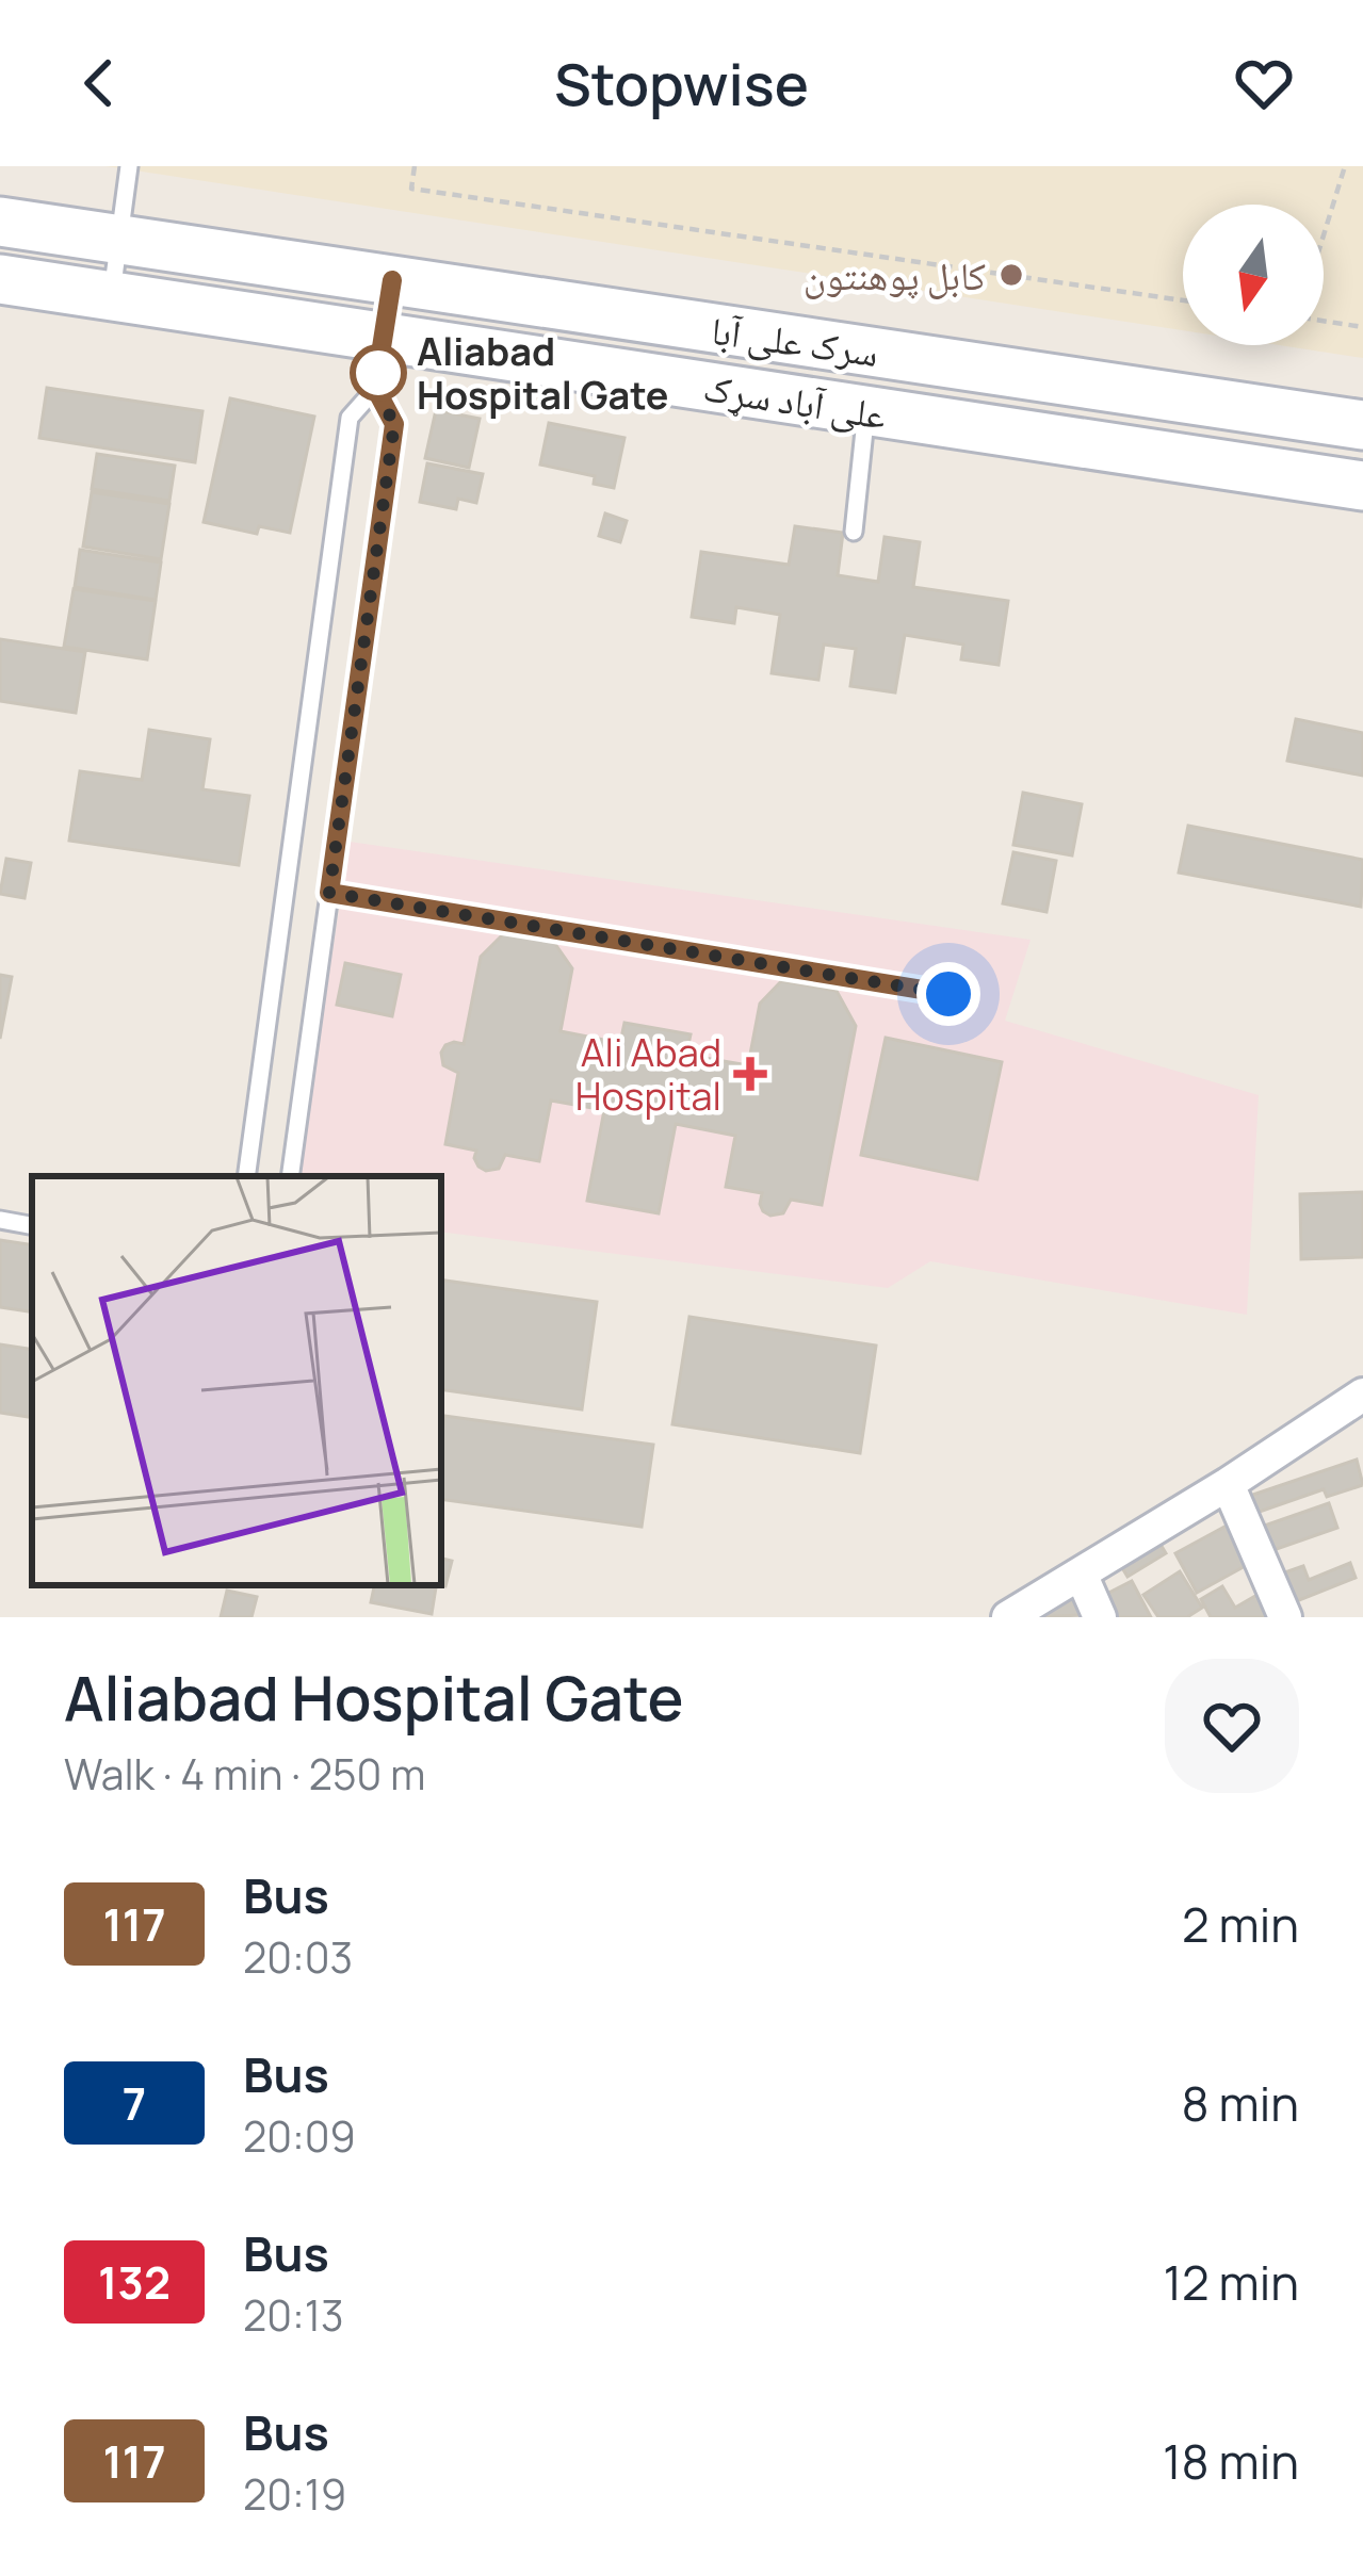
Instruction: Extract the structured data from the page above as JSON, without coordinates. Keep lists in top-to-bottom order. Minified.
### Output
{"streets":{"street":["سرک علی آبا","علی آباد سړک"]},"places":{"other":["کابل پوهنتون","Aliabad Hospital Gate"],"health":["Ali Abad Hospital"]},"lines":["bus line 117"],"north":"bottom","page":{"header":"Stopwise","heading":["Aliabad Hospital Gate","Walk · 4 min · 250 m"],"list":[{"mark":"117","name":"Bus","note":"20:03","value":"2 min"},{"mark":"7","name":"Bus","note":"20:09","value":"8 min"},{"mark":"132","name":"Bus","note":"20:13","value":"12 min"},{"mark":"117","name":"Bus","note":"20:19","value":"18 min"}]}}
